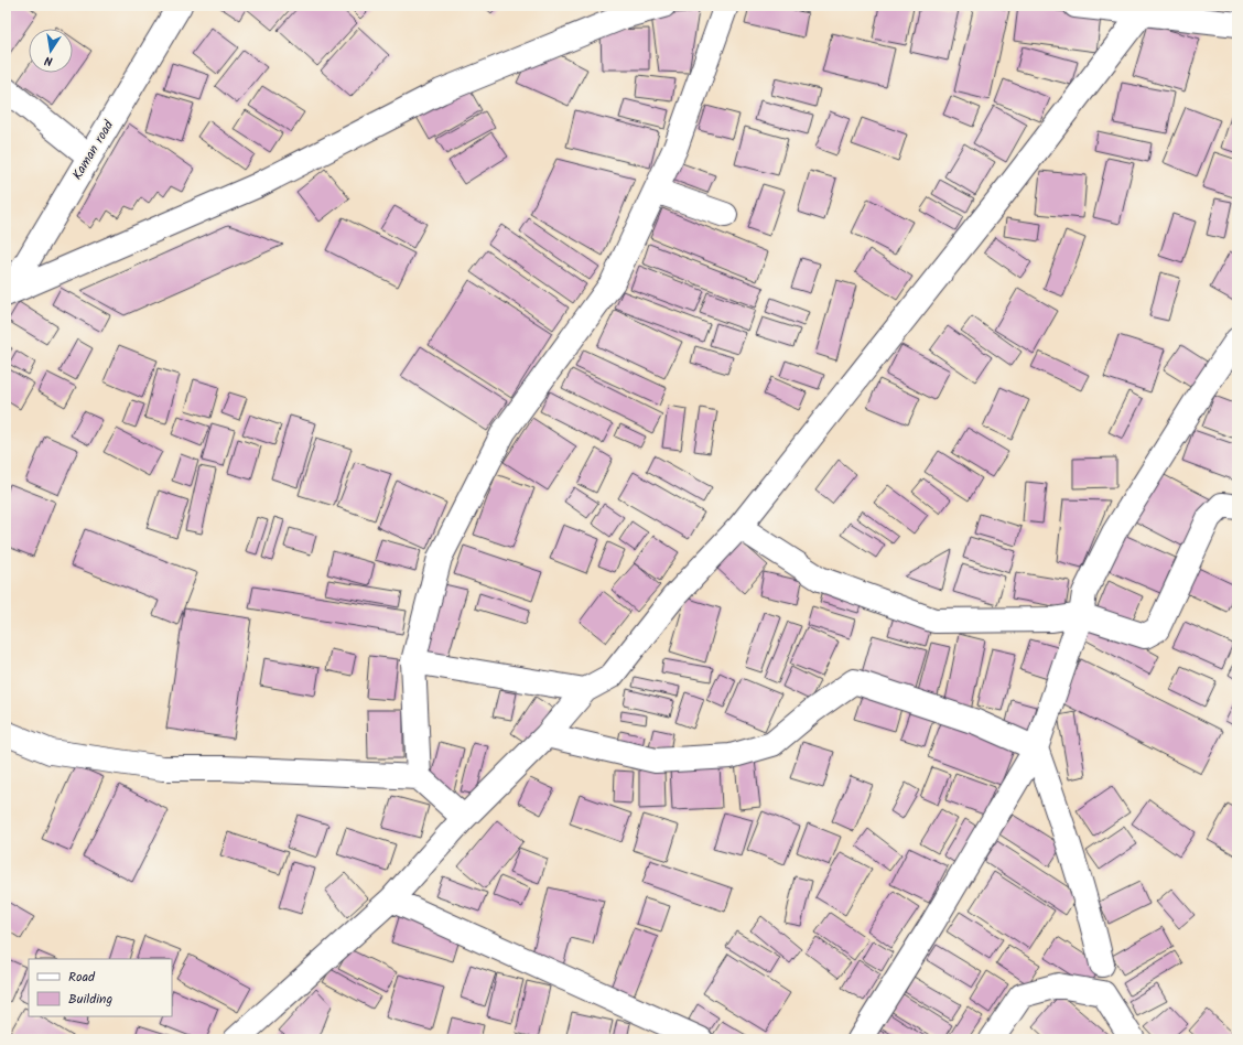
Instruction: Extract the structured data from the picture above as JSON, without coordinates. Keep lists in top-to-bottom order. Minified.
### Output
{"streets":{"street":["Kaman road"]},"legend":["Road","Building"],"north":"bottom"}
